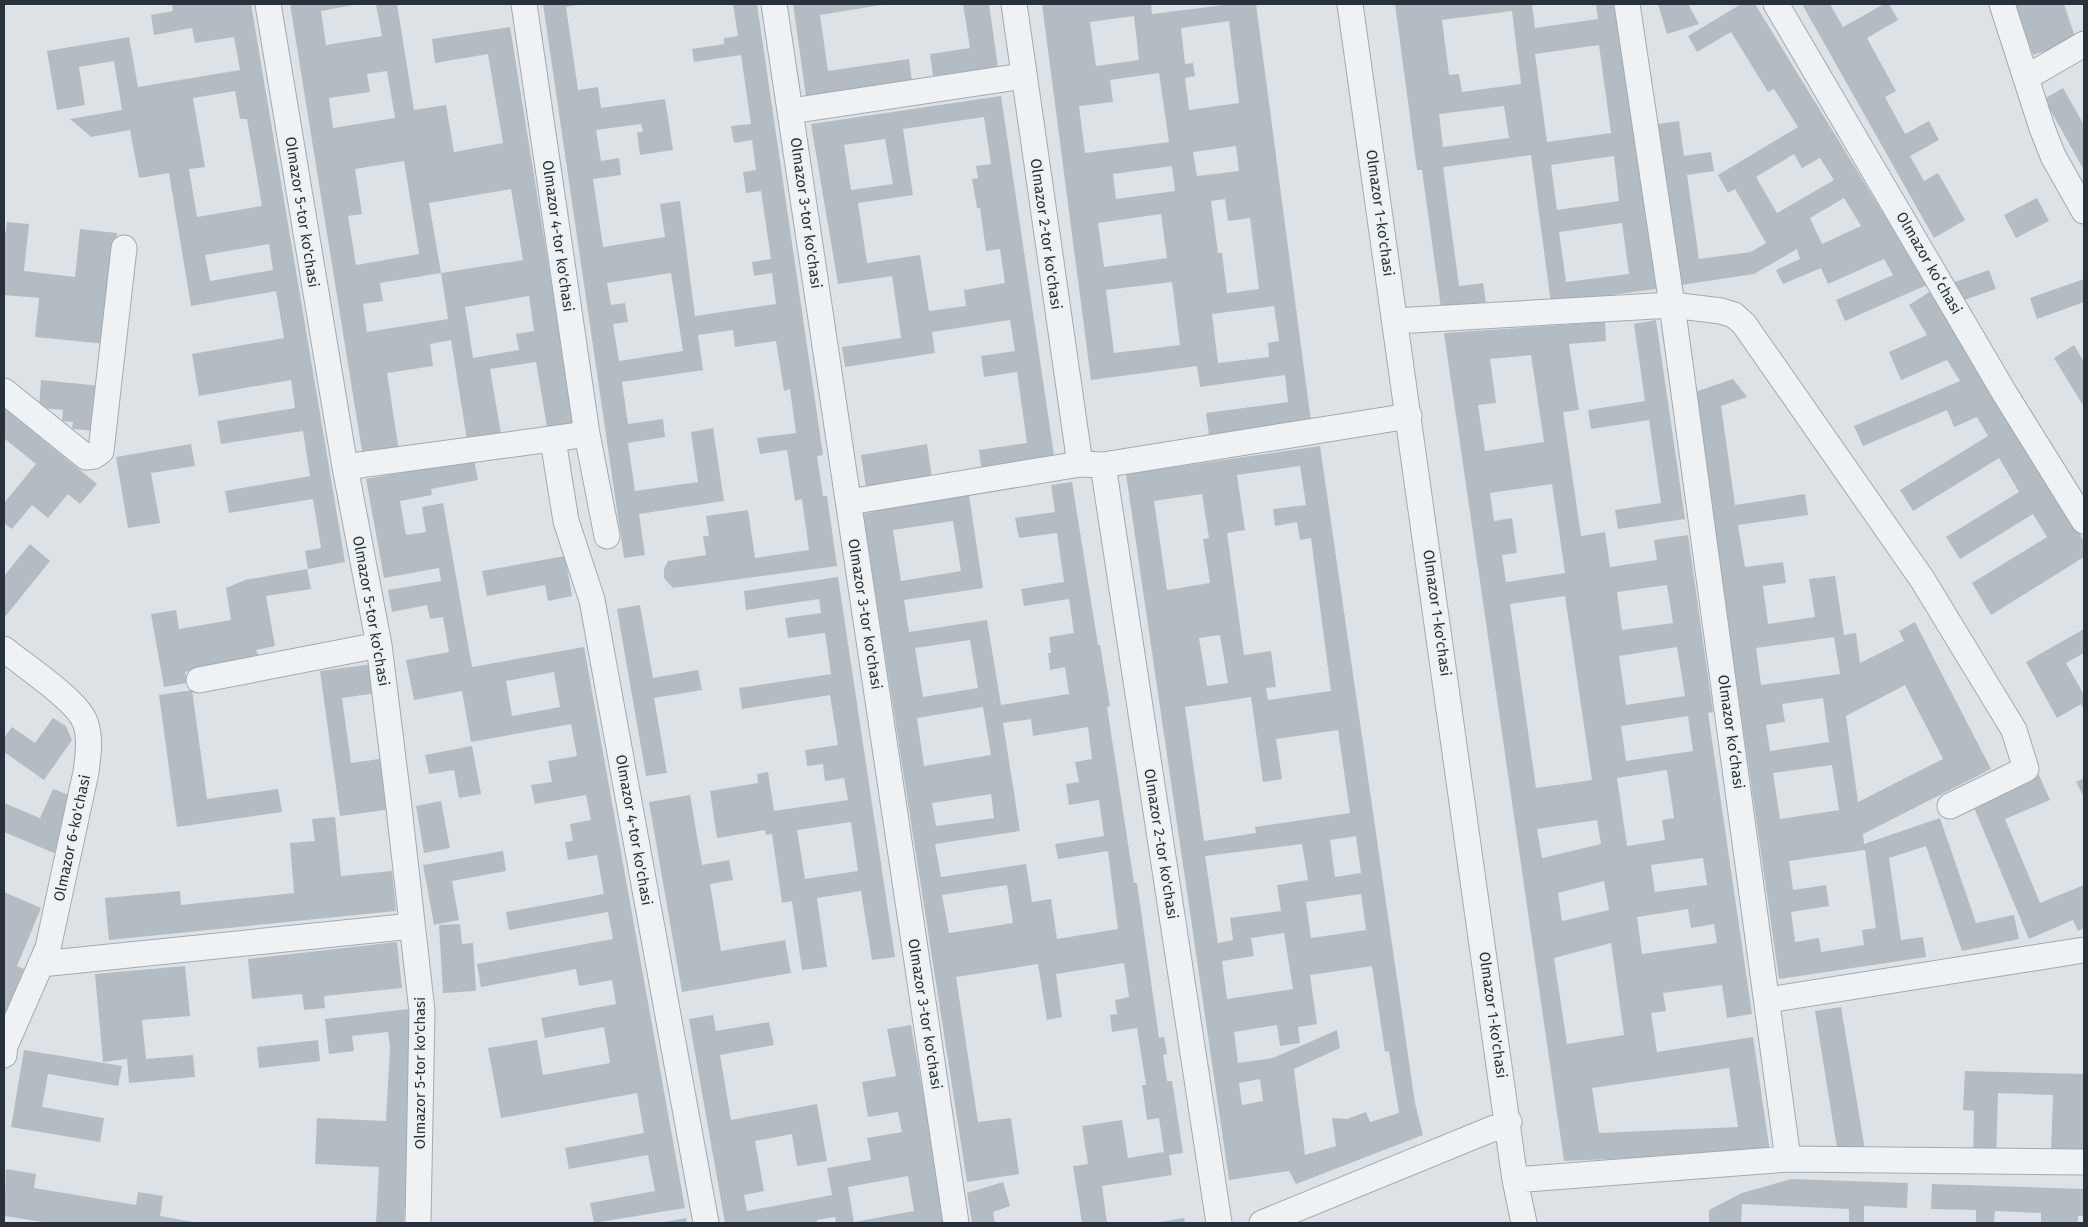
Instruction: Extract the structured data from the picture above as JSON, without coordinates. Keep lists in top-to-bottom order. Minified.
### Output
{"streets":{"street":["Olmazor 5-tor ko'chasi","Olmazor 3-tor ko'chasi","Olmazor 1-ko'chasi","Olmazor 2-tor ko'chasi","Olmazor 4-tor ko'chasi","Olmazor koʻchasi","Olmazor 6-ko'chasi"]}}
